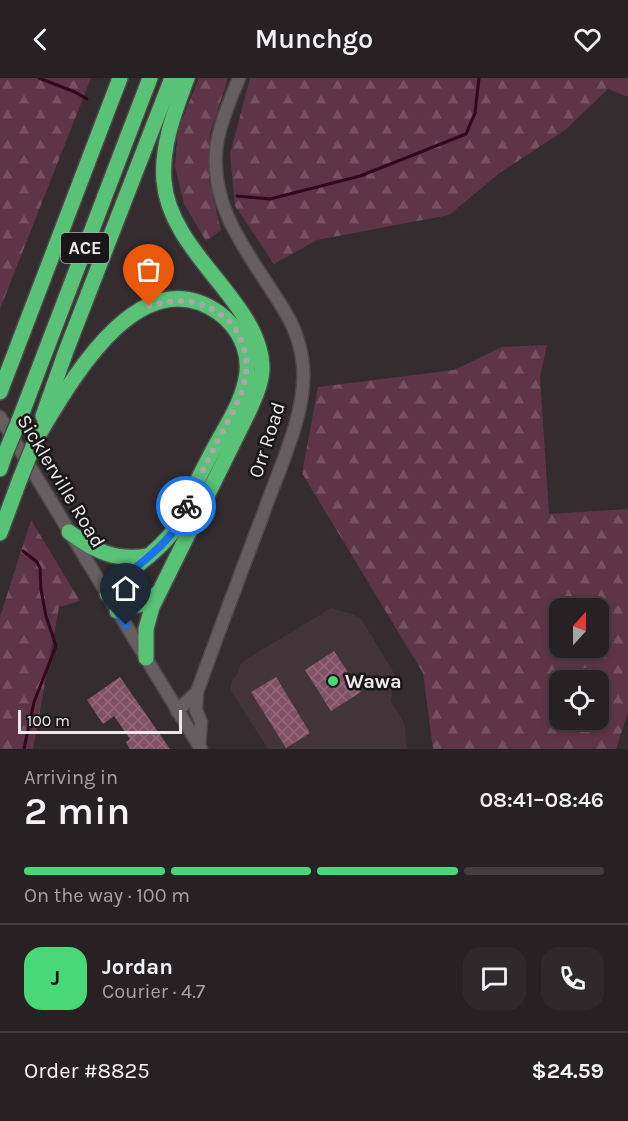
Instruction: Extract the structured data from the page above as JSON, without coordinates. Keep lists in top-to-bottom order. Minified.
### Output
{"streets":{"highway":["ACE"],"street":["Orr Road","Sicklerville Road"]},"crossings":[["Orr Road","Sicklerville Road"]],"places":["Wawa"],"scale_bar":"100 m","north":"top","page":{"header":"Munchgo","scale":"100 m","heading":["2 min","Arriving in","08:41–08:46"],"panel":["Jordan","Courier · 4.7","Order #8825","$24.59"],"bar":"On the way · 100 m","round":"J"}}
